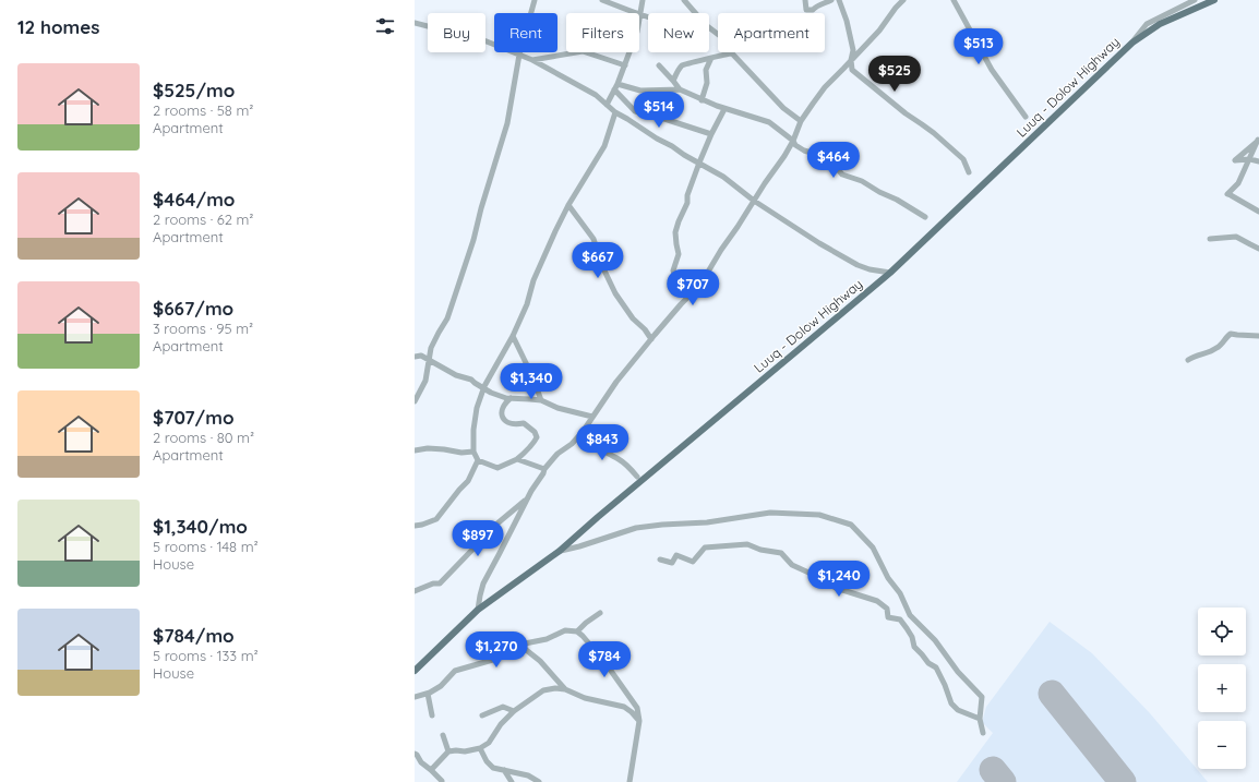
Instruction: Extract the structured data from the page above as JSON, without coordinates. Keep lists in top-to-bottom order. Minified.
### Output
{"streets":{"main road":["Luuq - Dolow Highway"]},"page":{"heading":"12 homes","chip":["Buy","Rent","Filters","New","Apartment"],"price":["$513","$525","$514","$464","$667","$707","$1,340","$843","$897","$1,240","$1,270","$784"],"list":[{"name":"$525/mo","note":"2 rooms · 58 m² · Apartment"},{"name":"$464/mo","note":"2 rooms · 62 m² · Apartment"},{"name":"$667/mo","note":"3 rooms · 95 m² · Apartment"},{"name":"$707/mo","note":"2 rooms · 80 m² · Apartment"},{"name":"$1,340/mo","note":"5 rooms · 148 m² · House"},{"name":"$784/mo","note":"5 rooms · 133 m² · House"}],"map_buttons":["+","−"]}}
